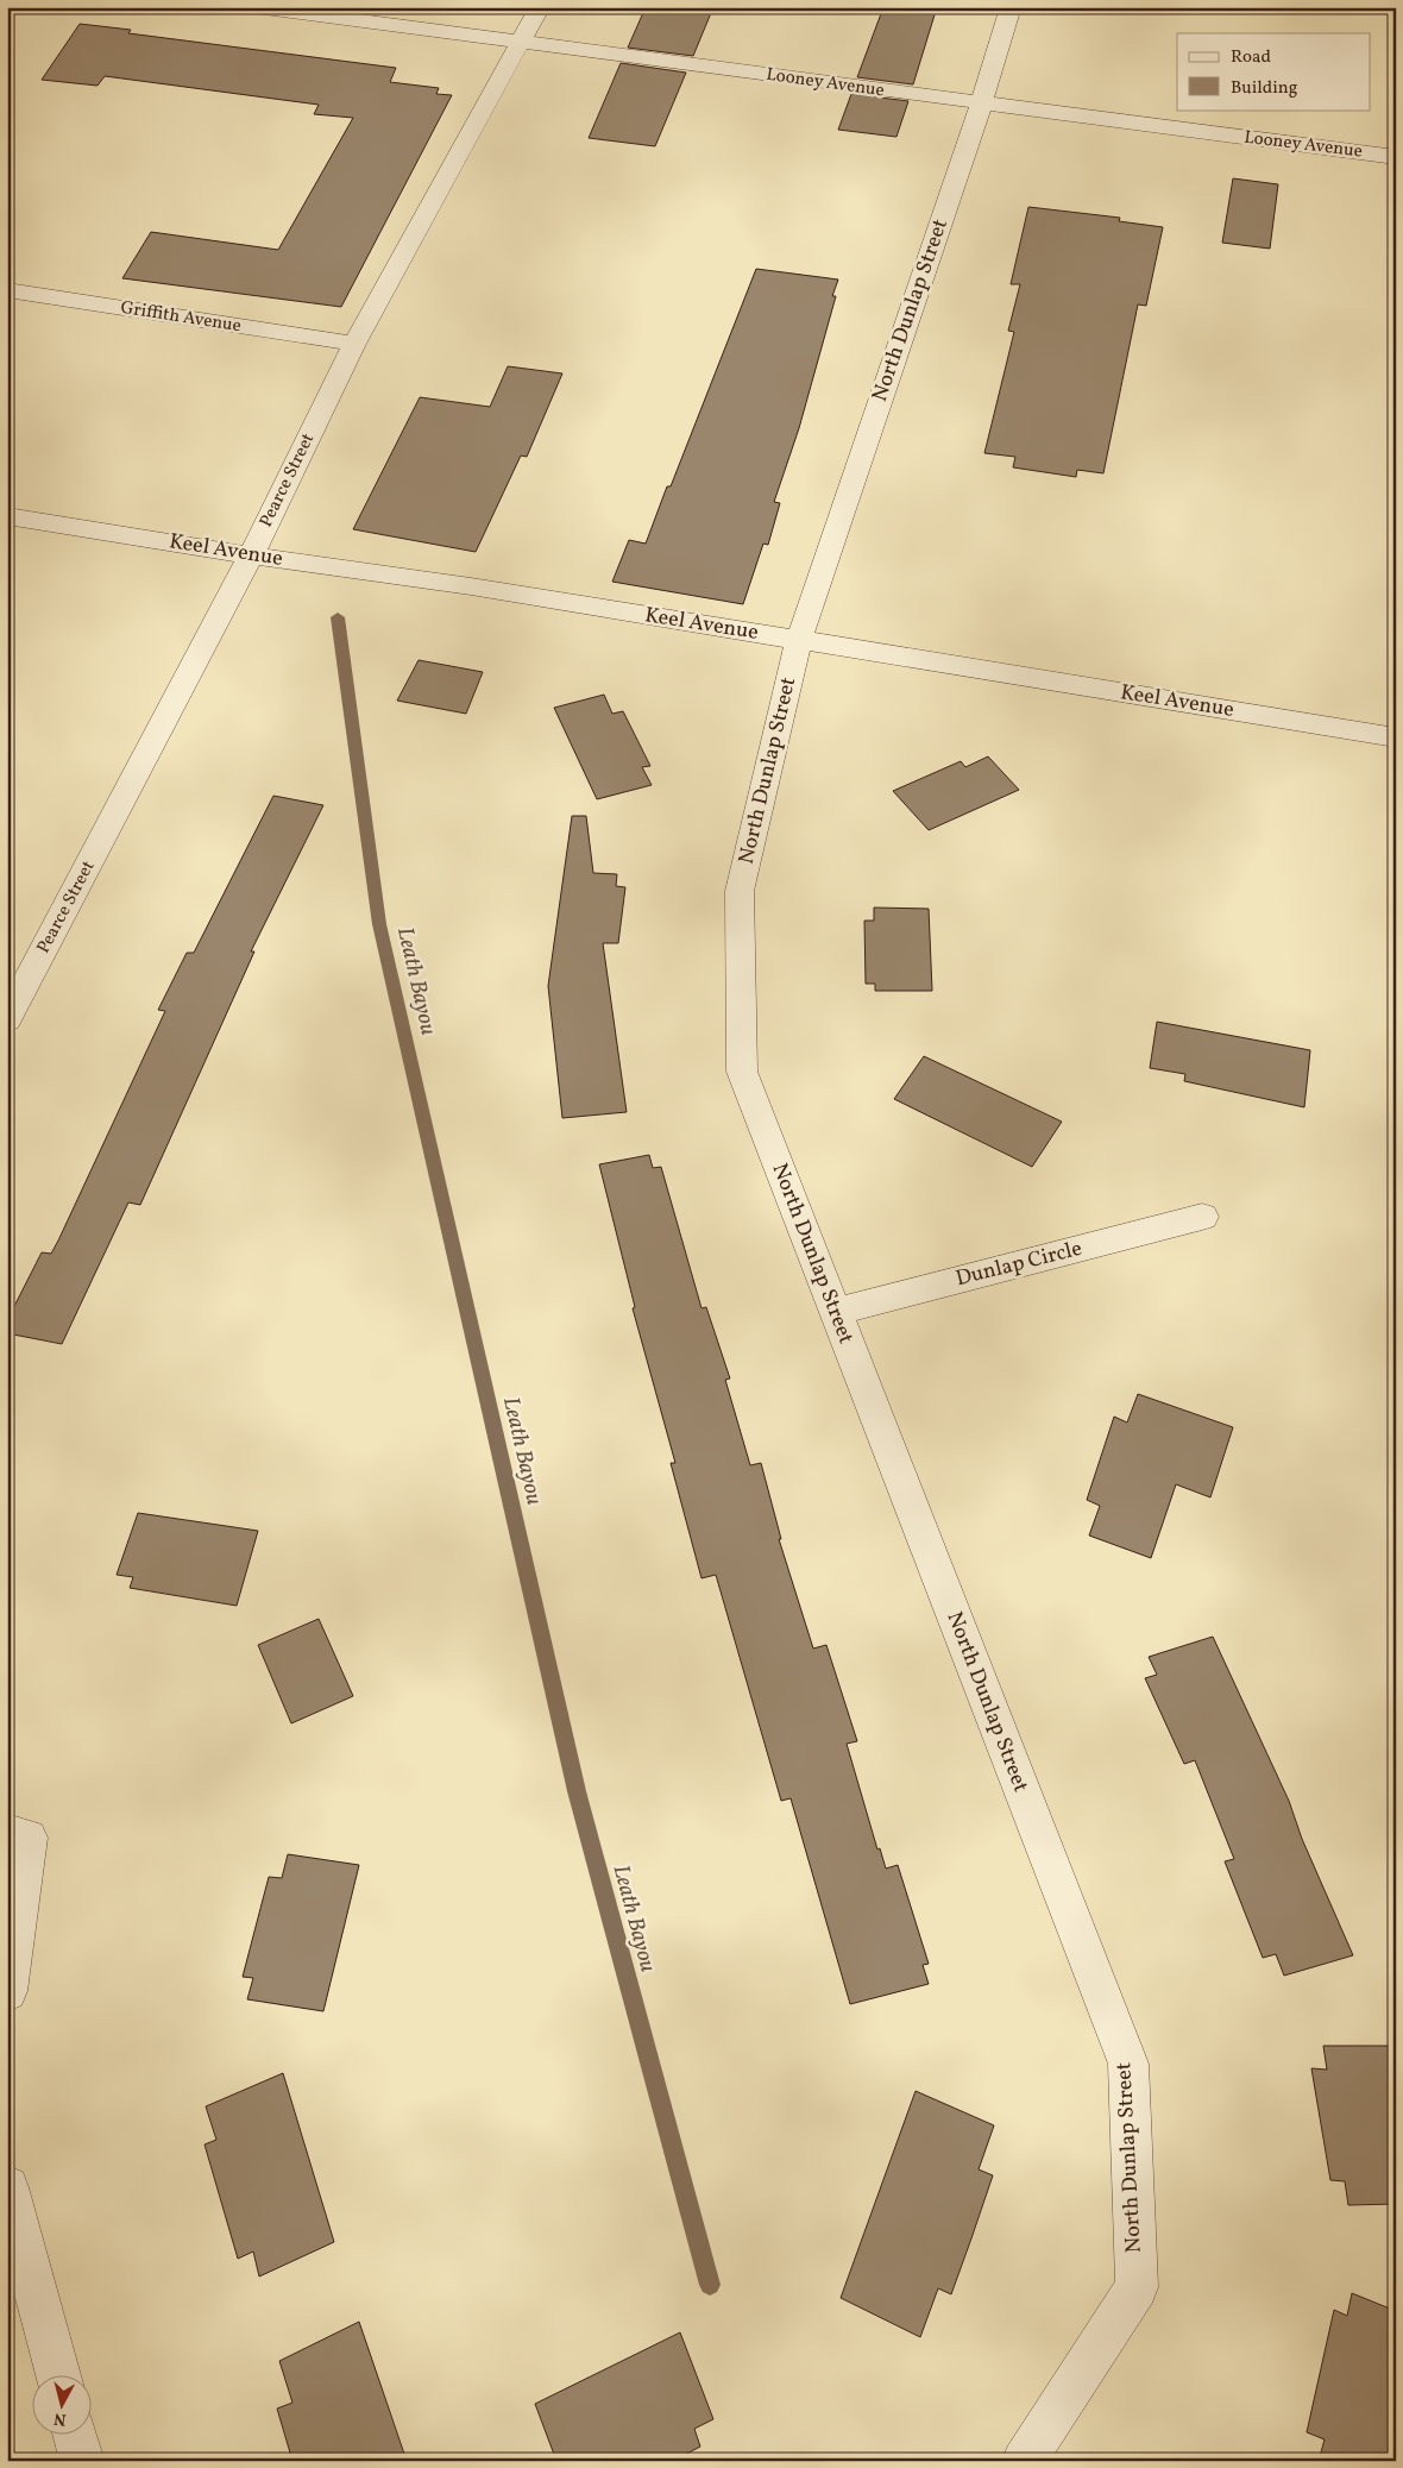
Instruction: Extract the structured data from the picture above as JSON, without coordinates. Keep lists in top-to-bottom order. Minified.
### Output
{"streets":{"street":["Looney Avenue","North Dunlap Street","Griffith Avenue","Pearce Street","Keel Avenue","Dunlap Circle"]},"crossings":[["Looney Avenue","North Dunlap Street"],["Looney Avenue","Pearce Street"],["North Dunlap Street","Keel Avenue"],["North Dunlap Street","Dunlap Circle"],["Griffith Avenue","Pearce Street"],["Pearce Street","Keel Avenue"]],"water":["Leath Bayou"],"legend":["Road","Building"],"north":"bottom"}
